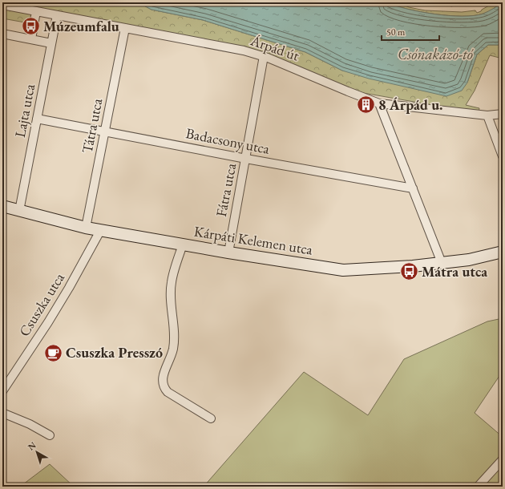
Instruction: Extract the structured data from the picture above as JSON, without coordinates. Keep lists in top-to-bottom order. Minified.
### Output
{"streets":{"street":["Árpád út","Lajta utca","Tátra utca","Badacsony utca","Fátra utca","Kárpáti Kelemen utca","Csuszka utca"]},"crossings":[["Árpád út","Lajta utca"],["Árpád út","Tátra utca"],["Árpád út","Fátra utca"],["Lajta utca","Badacsony utca"],["Lajta utca","Kárpáti Kelemen utca"],["Tátra utca","Badacsony utca"],["Tátra utca","Kárpáti Kelemen utca"],["Badacsony utca","Fátra utca"],["Fátra utca","Kárpáti Kelemen utca"],["Kárpáti Kelemen utca","Csuszka utca"]],"water":["Csónakázó-tó"],"places":{"bus stop":["Múzeumfalu","Mátra utca"],"building":["8 Árpád u."],"cafe":["Csuszka Presszó"]},"scale_bar":"50 m","north":"top left"}
